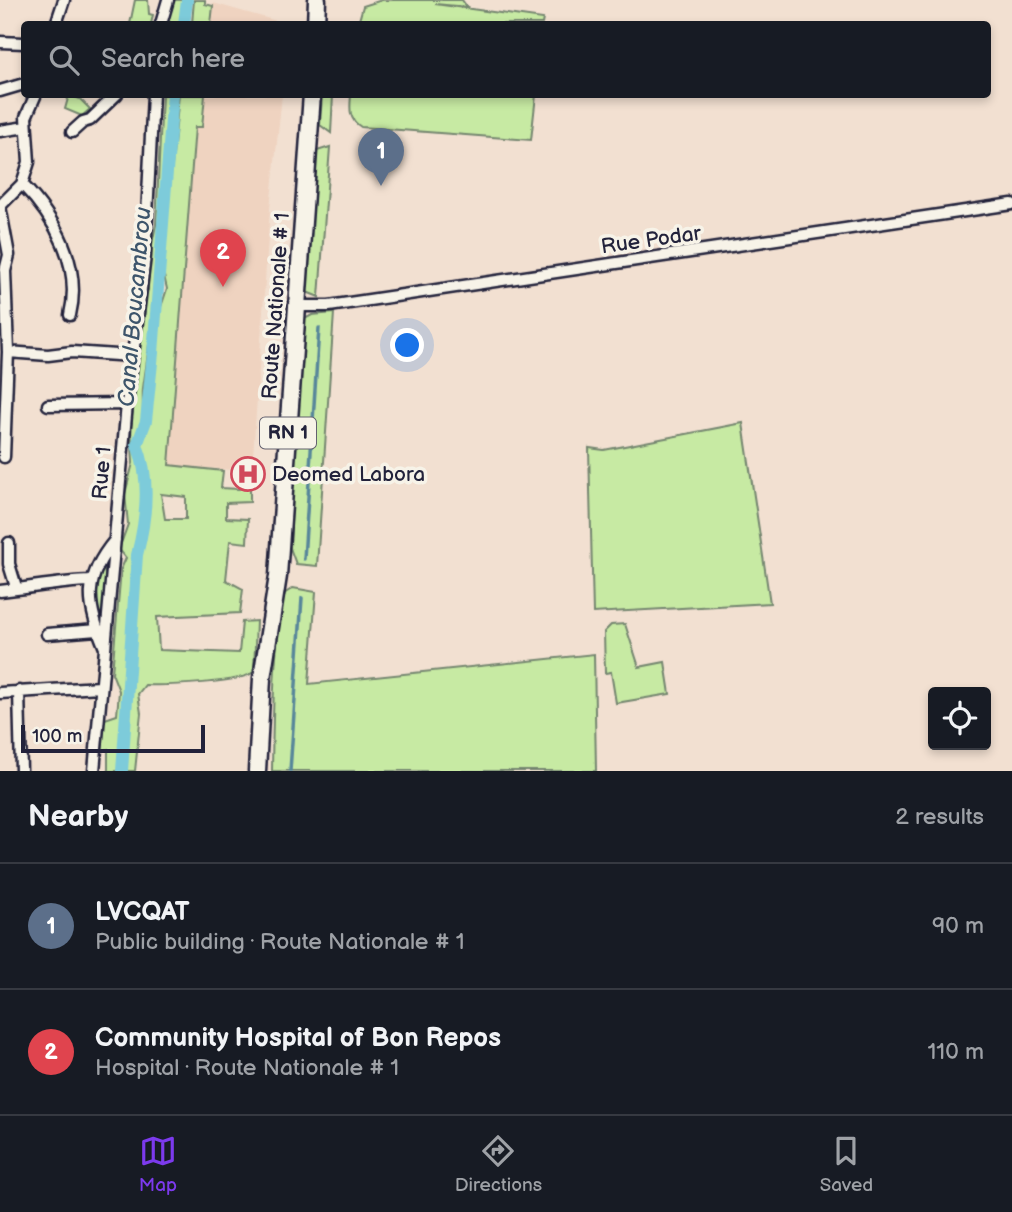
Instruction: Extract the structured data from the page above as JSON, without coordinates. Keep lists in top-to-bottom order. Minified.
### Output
{"streets":{"main road":["Route Nationale # 1","RN 1"],"street":["Rue Podar","Rue 1"]},"crossings":[["Rue Podar","Route Nationale # 1"]],"water":["Canal Boucambrou"],"places":{"hospital":["Deomed Labora"]},"scale_bar":"100 m","page":{"search":"Search here","pins":["1","2"],"scale":"100 m","heading":["Nearby","2 results"],"list":[{"mark":"1","name":"LVCQAT","note":"Public building · Route Nationale # 1","value":"90 m"},{"mark":"2","name":"Community Hospital of Bon Repos","note":"Hospital · Route Nationale # 1","value":"110 m"}],"nav":["Map","Directions","Saved"]}}
